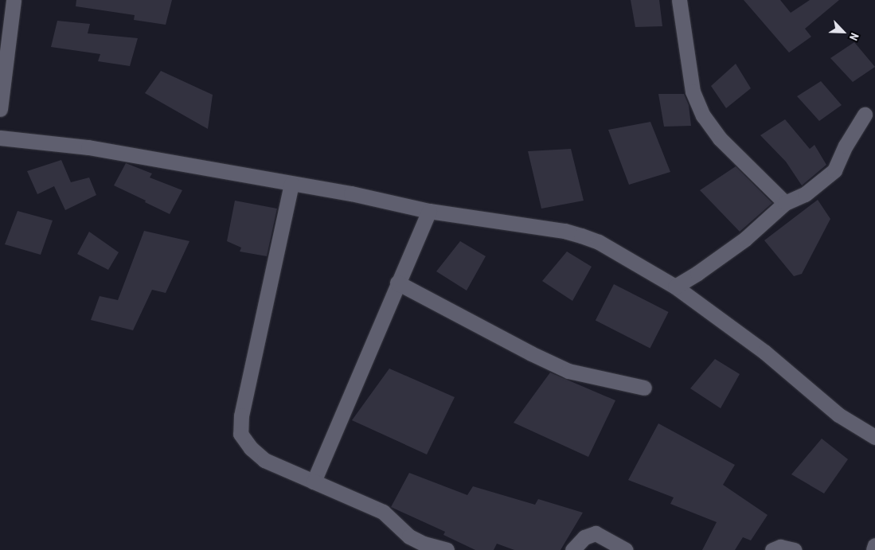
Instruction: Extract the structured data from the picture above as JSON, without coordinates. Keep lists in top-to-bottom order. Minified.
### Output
{"north":"bottom right"}
